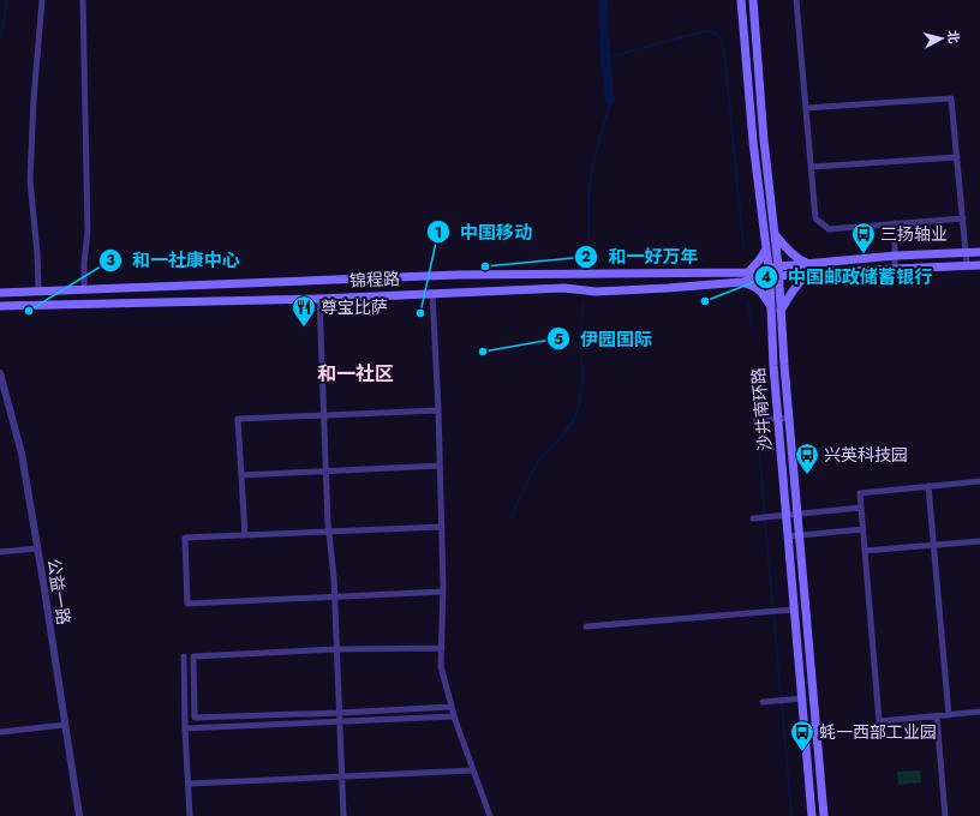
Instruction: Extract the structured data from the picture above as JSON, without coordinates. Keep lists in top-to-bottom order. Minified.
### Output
{"streets":{"main road":["锦程路","沙井南环路"],"street":["公益一路"]},"crossings":[["锦程路","沙井南环路"]],"districts":["和一社区"],"places":{"bus stop":["三扬轴业","兴英科技园","蚝一西部工业园"],"other":["和一好万年","中国邮政储蓄银行","和一社康中心","中国移动","伊园国际"],"restaurant":["尊宝比萨"]},"north":"right"}
